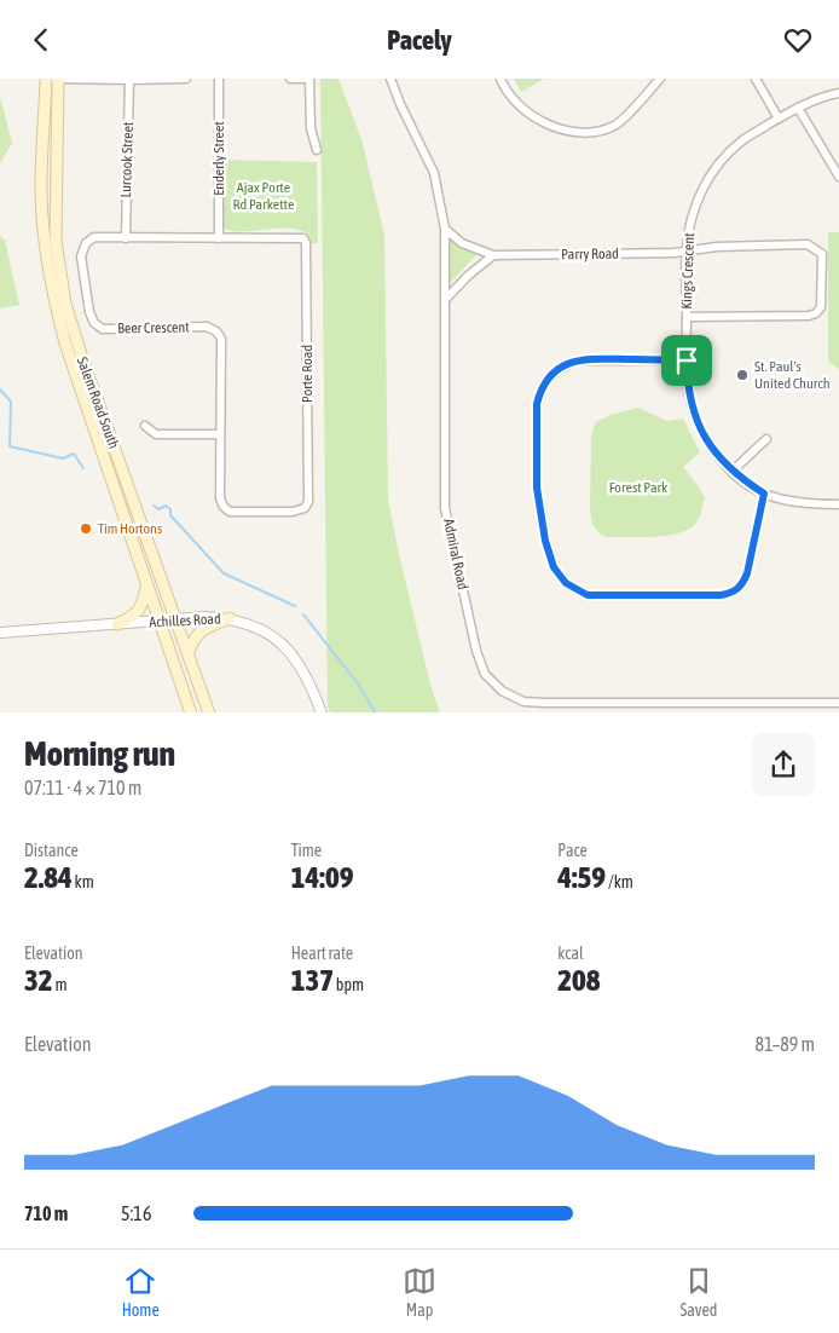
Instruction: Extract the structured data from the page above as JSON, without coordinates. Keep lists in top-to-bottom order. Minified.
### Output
{"streets":{"main road":["Salem Road South"],"street":["Enderly Street","Lurcook Street","Parry Road","Kings Crescent","Beer Crescent","Porte Road","Admiral Road","Achilles Road"]},"crossings":[["Enderly Street","Beer Crescent"],["Lurcook Street","Beer Crescent"],["Parry Road","Kings Crescent"],["Parry Road","Admiral Road"],["Beer Crescent","Porte Road"],["Salem Road South","Achilles Road"]],"parks":["Ajax Porte Rd Parkette","Forest Park"],"places":["St. Paul's United Church","Tim Hortons"],"page":{"header":"Pacely","heading":["Morning run","07:11 · 4 × 710 m"],"stats":[["Distance","2.84 km"],["Time","14:09"],["Pace","4:59 /km"],["Elevation","32 m"],["Heart rate","137 bpm"],["kcal","208"]],"chart":["Elevation","81–89 m"],"list":[{"name":"710 m","note":"5:16"}],"tabs":["Home","Map","Saved"]}}
